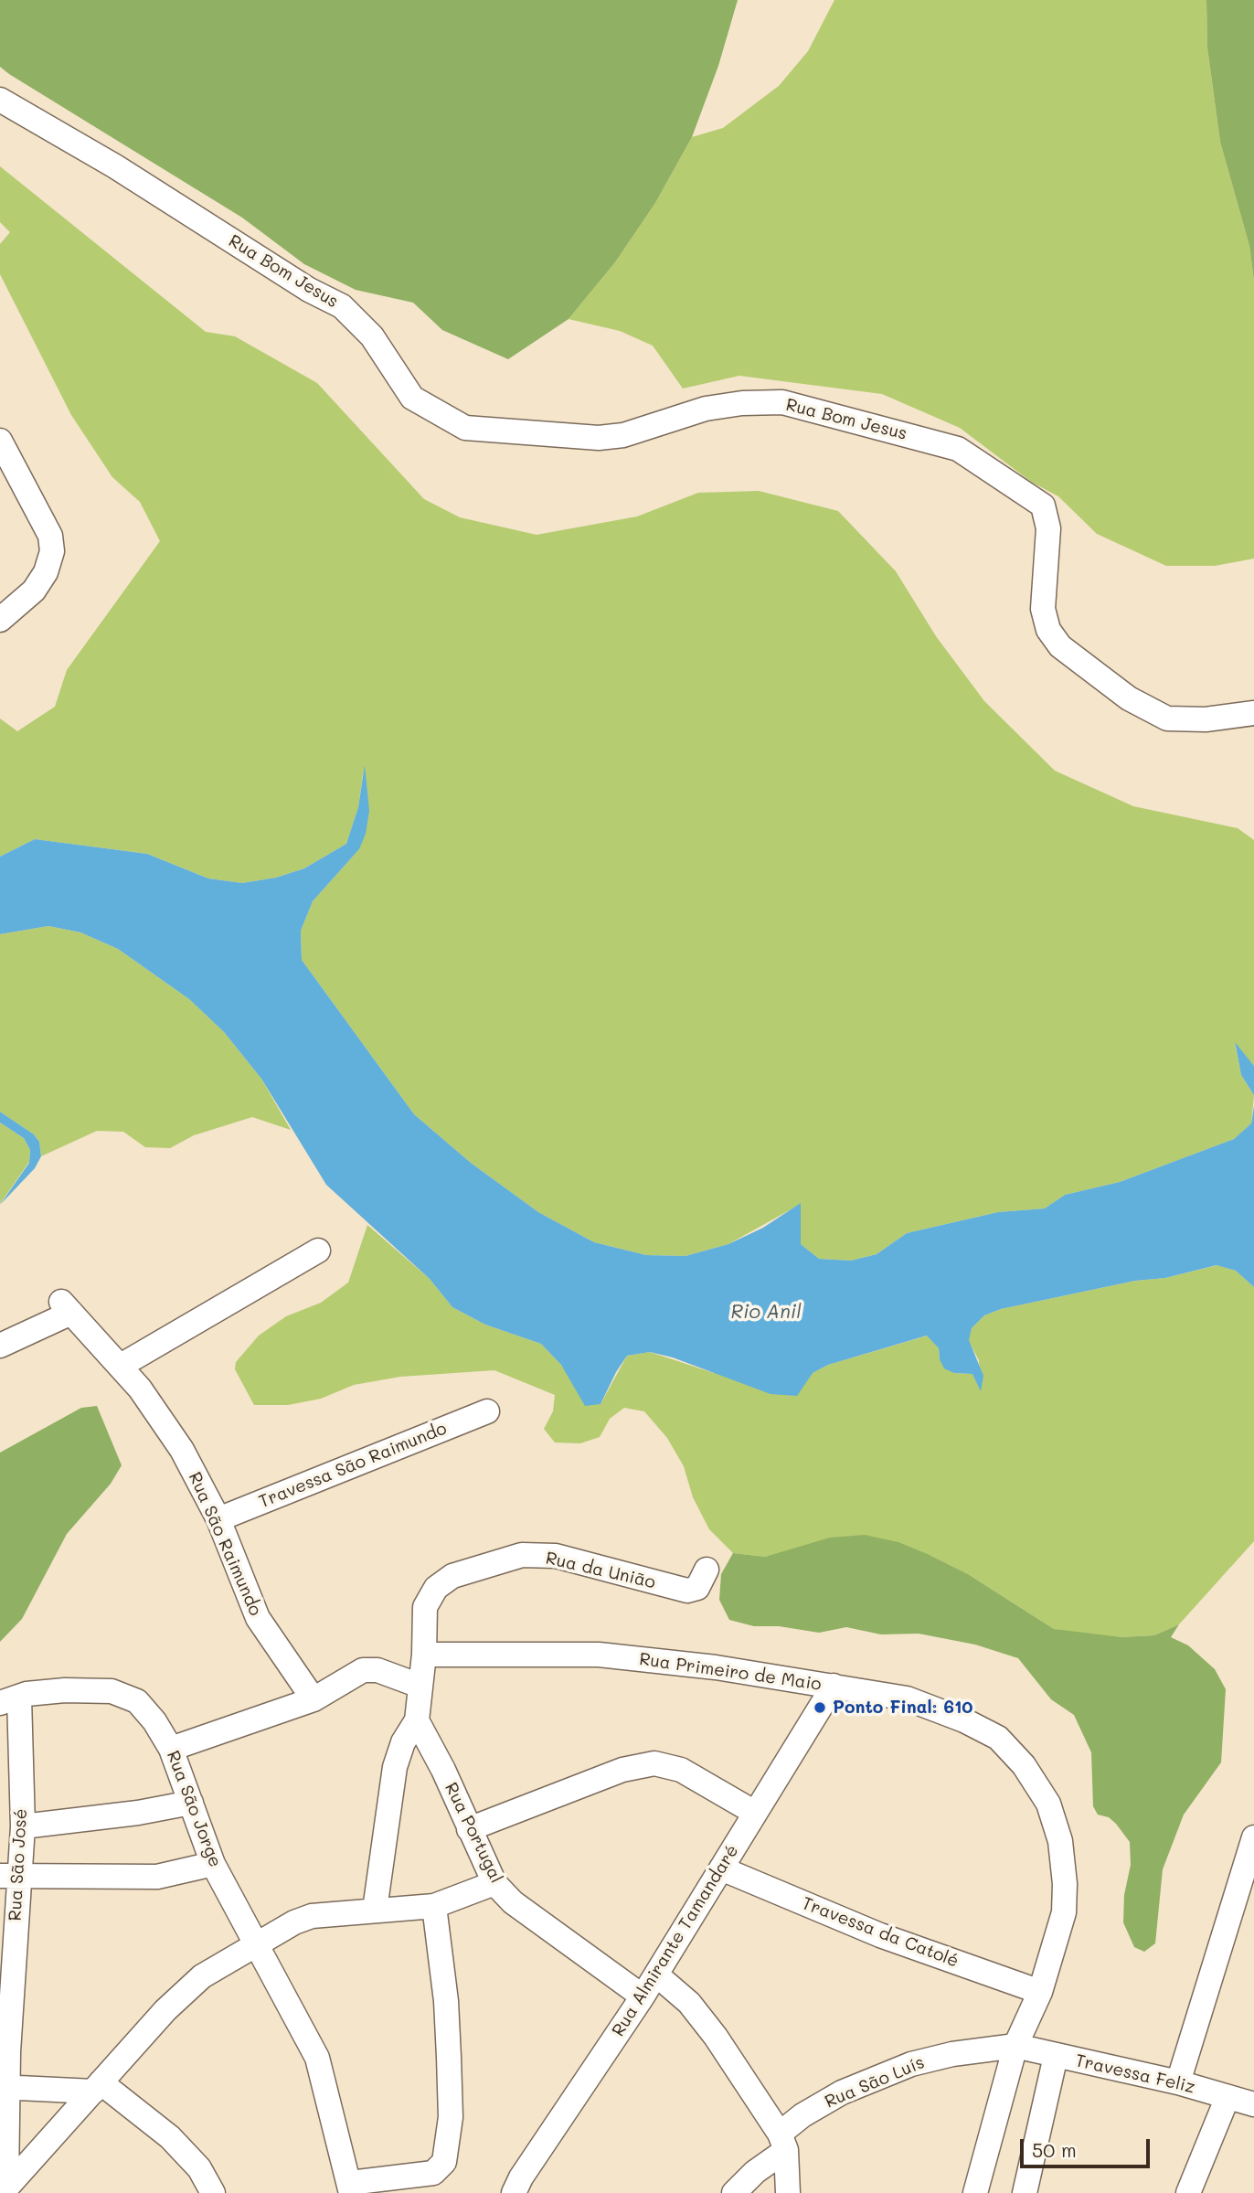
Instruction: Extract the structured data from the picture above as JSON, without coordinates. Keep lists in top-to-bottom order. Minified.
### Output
{"streets":{"street":["Rua Bom Jesus","Travessa São Raimundo","Rua São Raimundo","Rua da União","Rua Primeiro de Maio","Rua São Jorge","Rua Portugal","Rua São José","Travessa da Catolé","Rua Almirante Tamandaré","Travessa Feliz","Rua São Luís"]},"crossings":[["Travessa São Raimundo","Rua São Raimundo"],["Rua da União","Rua Primeiro de Maio"],["Rua Primeiro de Maio","Travessa da Catolé"],["Rua Primeiro de Maio","Rua Almirante Tamandaré"],["Rua Primeiro de Maio","Travessa Feliz"],["Rua Primeiro de Maio","Rua São Luís"],["Rua São Jorge","Rua São José"],["Rua Portugal","Rua Almirante Tamandaré"],["Travessa da Catolé","Rua Almirante Tamandaré"],["Travessa Feliz","Rua São Luís"]],"water":["Rio Anil"],"places":["Ponto Final: 610"],"scale_bar":"50 m"}
